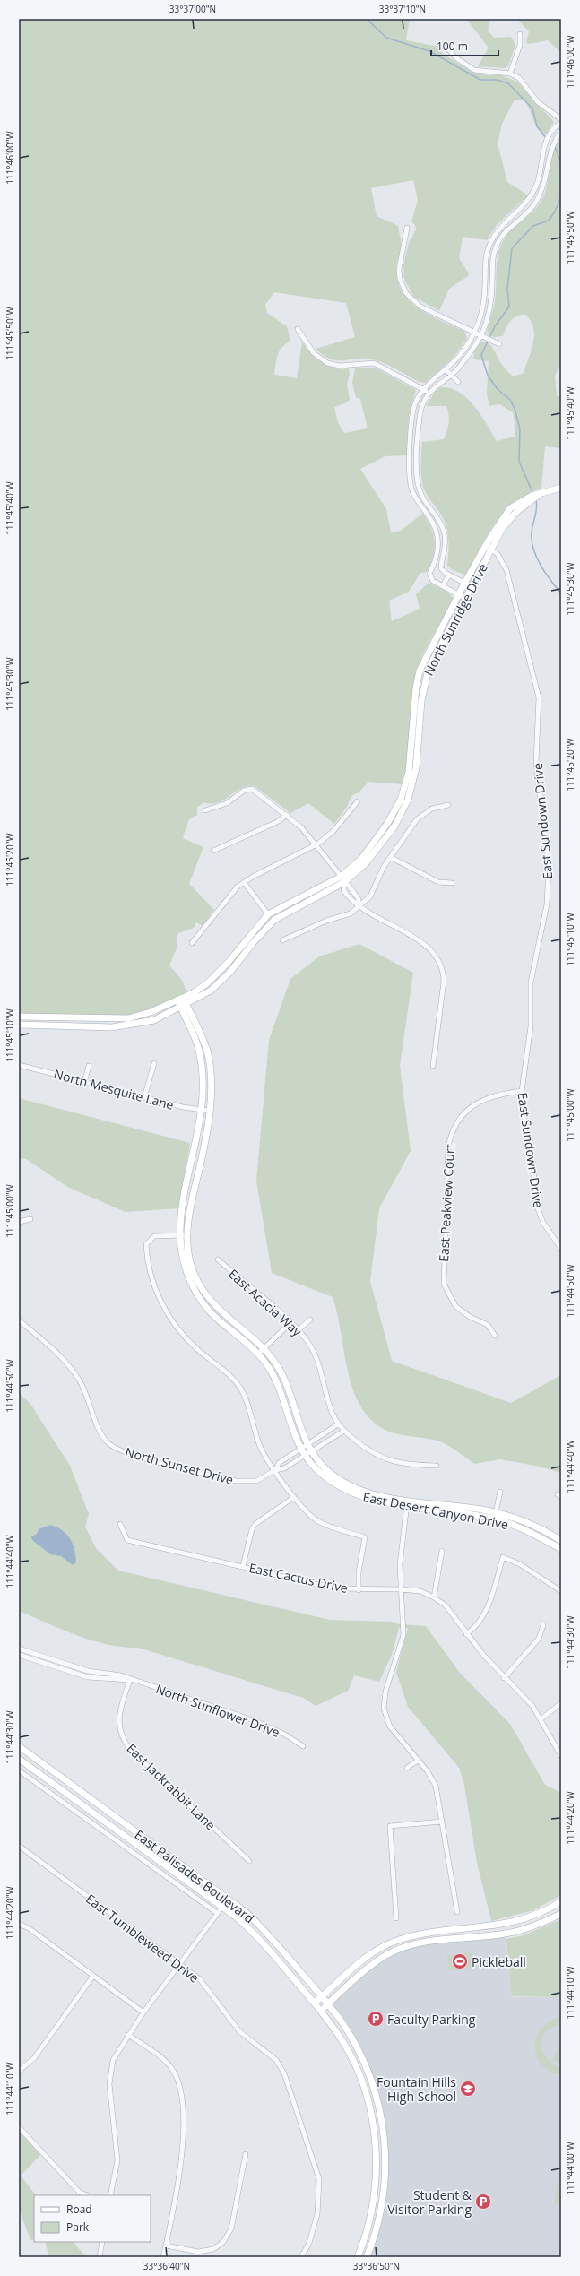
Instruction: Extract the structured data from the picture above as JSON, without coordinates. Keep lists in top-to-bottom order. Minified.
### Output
{"streets":{"street":["North Sunridge Drive","East Sundown Drive","North Mesquite Lane","East Peakview Court","East Acacia Way","North Sunset Drive","East Desert Canyon Drive","East Cactus Drive","North Sunflower Drive","East Jackrabbit Lane","East Palisades Boulevard","East Tumbleweed Drive"]},"crossings":[["North Sunridge Drive","East Sundown Drive"],["North Sunridge Drive","East Desert Canyon Drive"],["East Sundown Drive","East Peakview Court"],["North Mesquite Lane","East Desert Canyon Drive"],["East Acacia Way","North Sunset Drive"],["North Sunset Drive","East Desert Canyon Drive"],["North Sunflower Drive","East Jackrabbit Lane"]],"places":{"sports":["Pickleball"],"parking":["Faculty Parking","Student & Visitor Parking"],"school or university":["Fountain Hills High School"]},"legend":["Road","Park"],"scale_bar":"100 m","coordinates":["33°37'00\"N","33°37'10\"N","111°46'00\"W","111°45'50\"W","111°45'40\"W","111°45'30\"W","111°45'20\"W","111°45'10\"W","111°45'00\"W","111°44'50\"W","111°44'40\"W","111°44'30\"W","111°44'20\"W","111°44'10\"W","111°44'00\"W","33°36'40\"N","33°36'50\"N"]}
